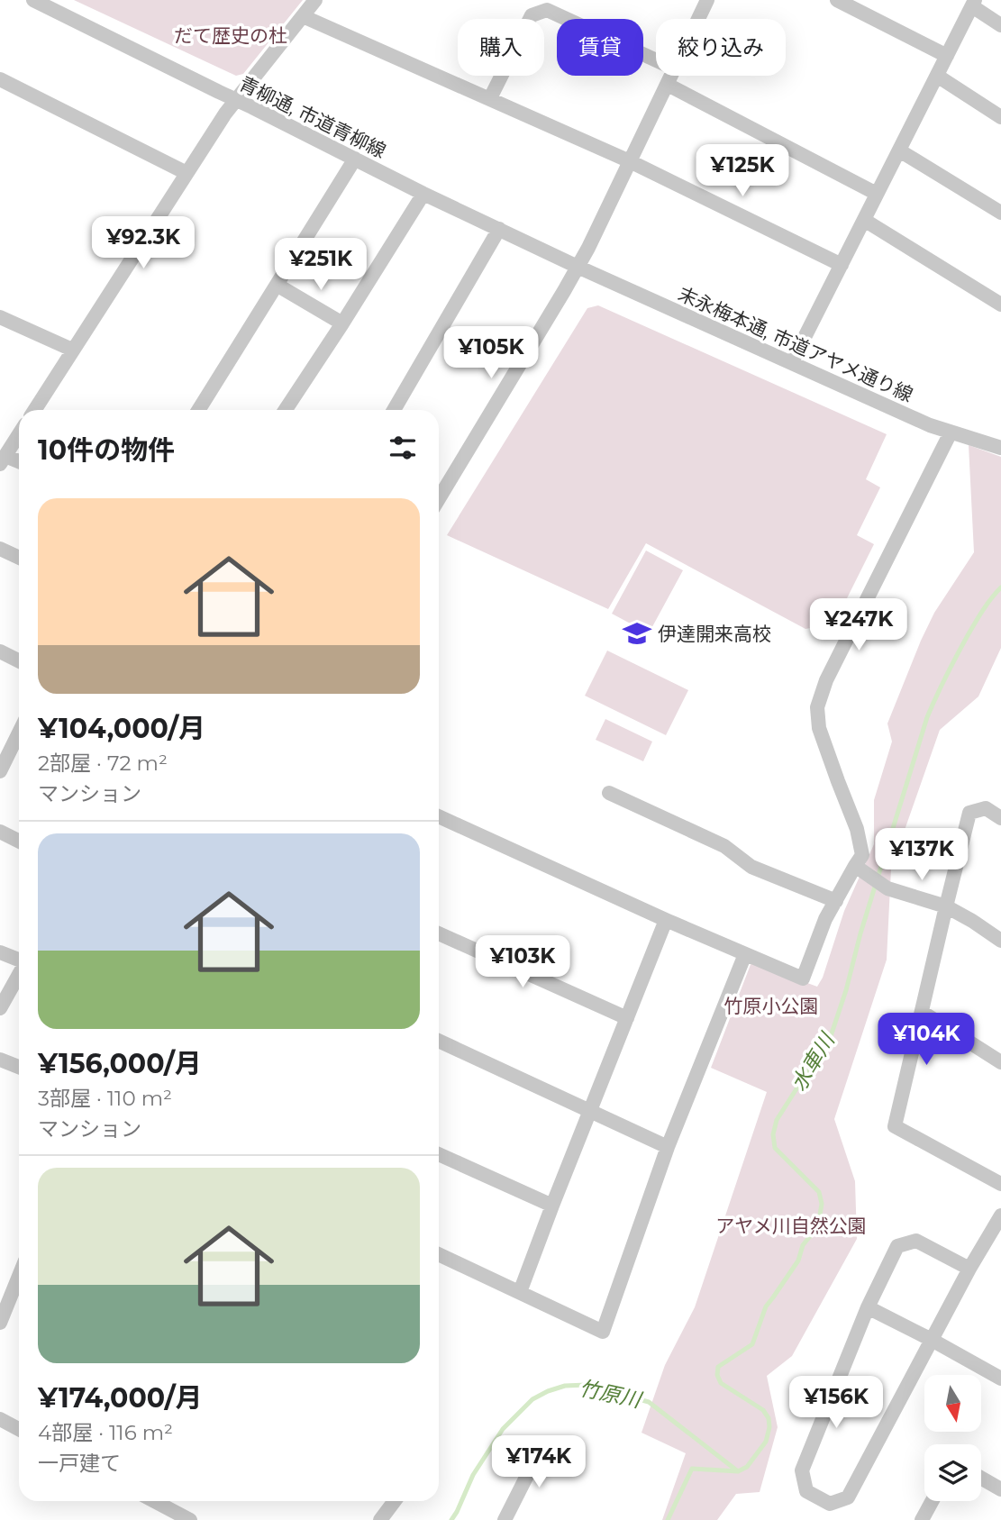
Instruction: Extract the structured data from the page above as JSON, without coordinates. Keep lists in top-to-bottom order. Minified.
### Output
{"streets":{"street":["青柳通, 市道青柳線","末永梅本通, 市道アヤメ通り線"]},"crossings":[["青柳通, 市道青柳線","末永梅本通, 市道アヤメ通り線"]],"water":["水車川","竹原川"],"parks":["だて歴史の杜","竹原小公園","アヤメ川自然公園"],"places":{"school or university":["伊達開来高校"]},"north":"bottom","page":{"chip":["購入","賃貸","絞り込み"],"price":["¥125K","¥92.3K","¥251K","¥105K","¥247K","¥137K","¥103K","¥104K","¥156K","¥174K"],"heading":"10件の物件","list":[{"name":"¥104,000/月","note":"2部屋 · 72 m² · マンション"},{"name":"¥156,000/月","note":"3部屋 · 110 m² · マンション"},{"name":"¥174,000/月","note":"4部屋 · 116 m² · 一戸建て"}]}}
